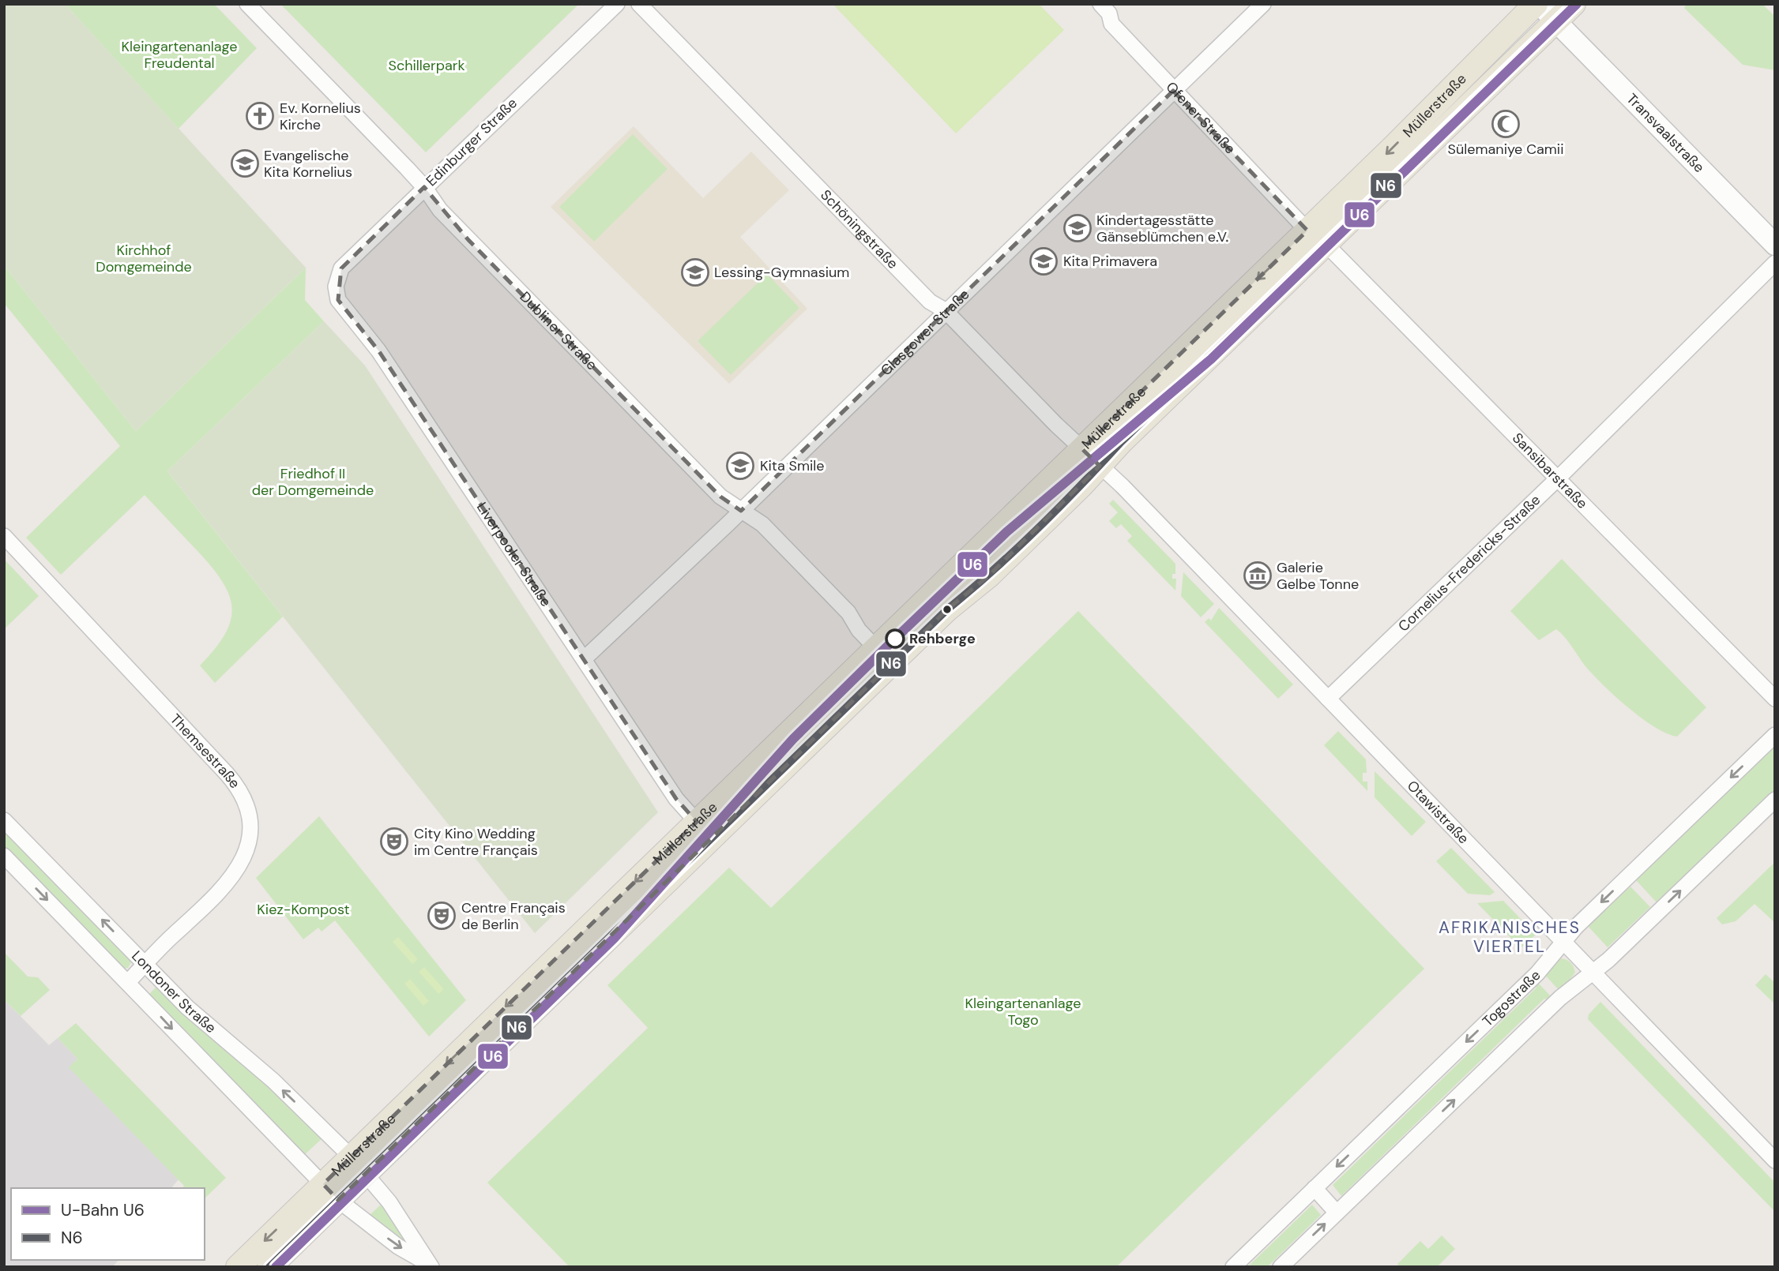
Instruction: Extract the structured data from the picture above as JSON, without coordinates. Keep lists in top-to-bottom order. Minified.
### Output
{"streets":{"main road":["Müllerstraße"],"street":["Ofener Straße","Transvaalstraße","Edinburger Straße","Schöningstraße","Dubliner Straße","Glasgower Straße","Sansibarstraße","Liverpooler Straße","Cornelius-Fredericks-Straße","Themsestraße","Otawistraße","Londoner Straße","Togostraße"]},"crossings":[["Müllerstraße","Ofener Straße"],["Müllerstraße","Transvaalstraße"],["Müllerstraße","Schöningstraße"],["Müllerstraße","Dubliner Straße"],["Müllerstraße","Sansibarstraße"],["Müllerstraße","Liverpooler Straße"],["Müllerstraße","Otawistraße"],["Müllerstraße","Londoner Straße"],["Ofener Straße","Glasgower Straße"],["Ofener Straße","Sansibarstraße"],["Edinburger Straße","Dubliner Straße"],["Edinburger Straße","Liverpooler Straße"],["Schöningstraße","Glasgower Straße"],["Schöningstraße","Otawistraße"],["Dubliner Straße","Glasgower Straße"],["Glasgower Straße","Liverpooler Straße"],["Sansibarstraße","Cornelius-Fredericks-Straße"],["Cornelius-Fredericks-Straße","Otawistraße"],["Themsestraße","Londoner Straße"],["Otawistraße","Togostraße"]],"districts":["AFRIKANISCHES VIERTEL"],"parks":["Kleingartenanlage Freudental","Schillerpark","Kirchhof Domgemeinde","Friedhof II der Domgemeinde","Kiez-Kompost","Kleingartenanlage Togo"],"places":{"church":["Ev. Kornelius Kirche"],"mosque":["Sülemaniye Camii"],"school or university":["Evangelische Kita Kornelius","Kindertagesstätte Gänseblümchen e.V.","Kita Primavera","Lessing-Gymnasium","Kita Smile"],"museum":["Galerie Gelbe Tonne"],"other":["Rehberge"],"theatre":["City Kino Wedding im Centre Français","Centre Français de Berlin"]},"lines":["metro line U6","transit line N6"],"legend":["U-Bahn U6","N6"]}
